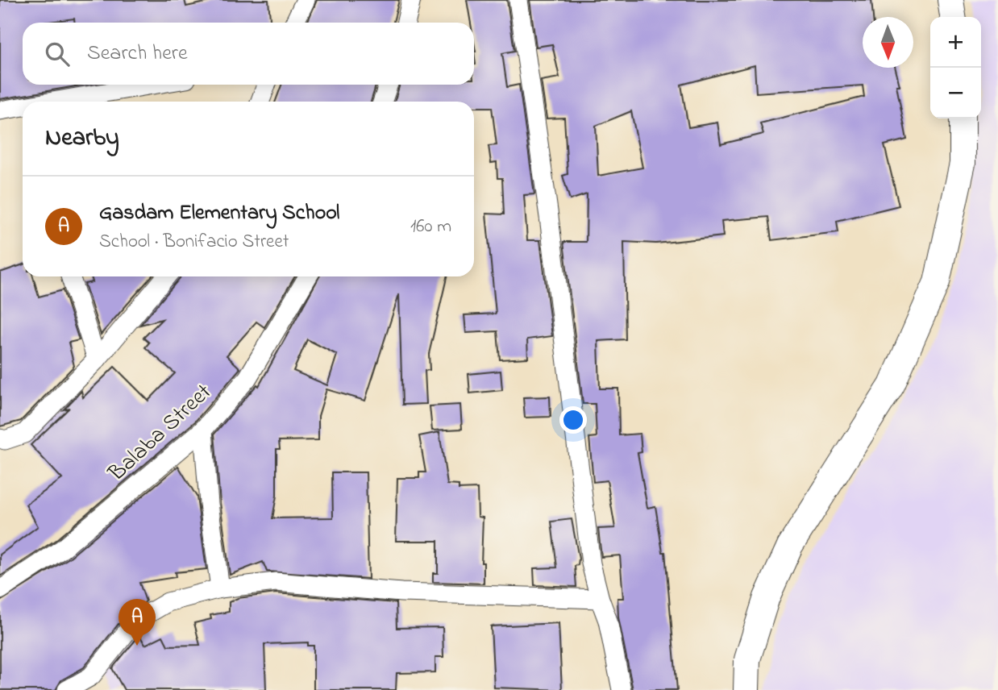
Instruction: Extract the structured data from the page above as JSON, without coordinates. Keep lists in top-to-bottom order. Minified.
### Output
{"streets":{"street":["Balaba Street"]},"north":"bottom","page":{"map_buttons":["+","−"],"search":"Search here","heading":"Nearby","list":[{"mark":"A","name":"Gasdam Elementary School","note":"School · Bonifacio Street","value":"160 m"}],"pins":"A"}}
